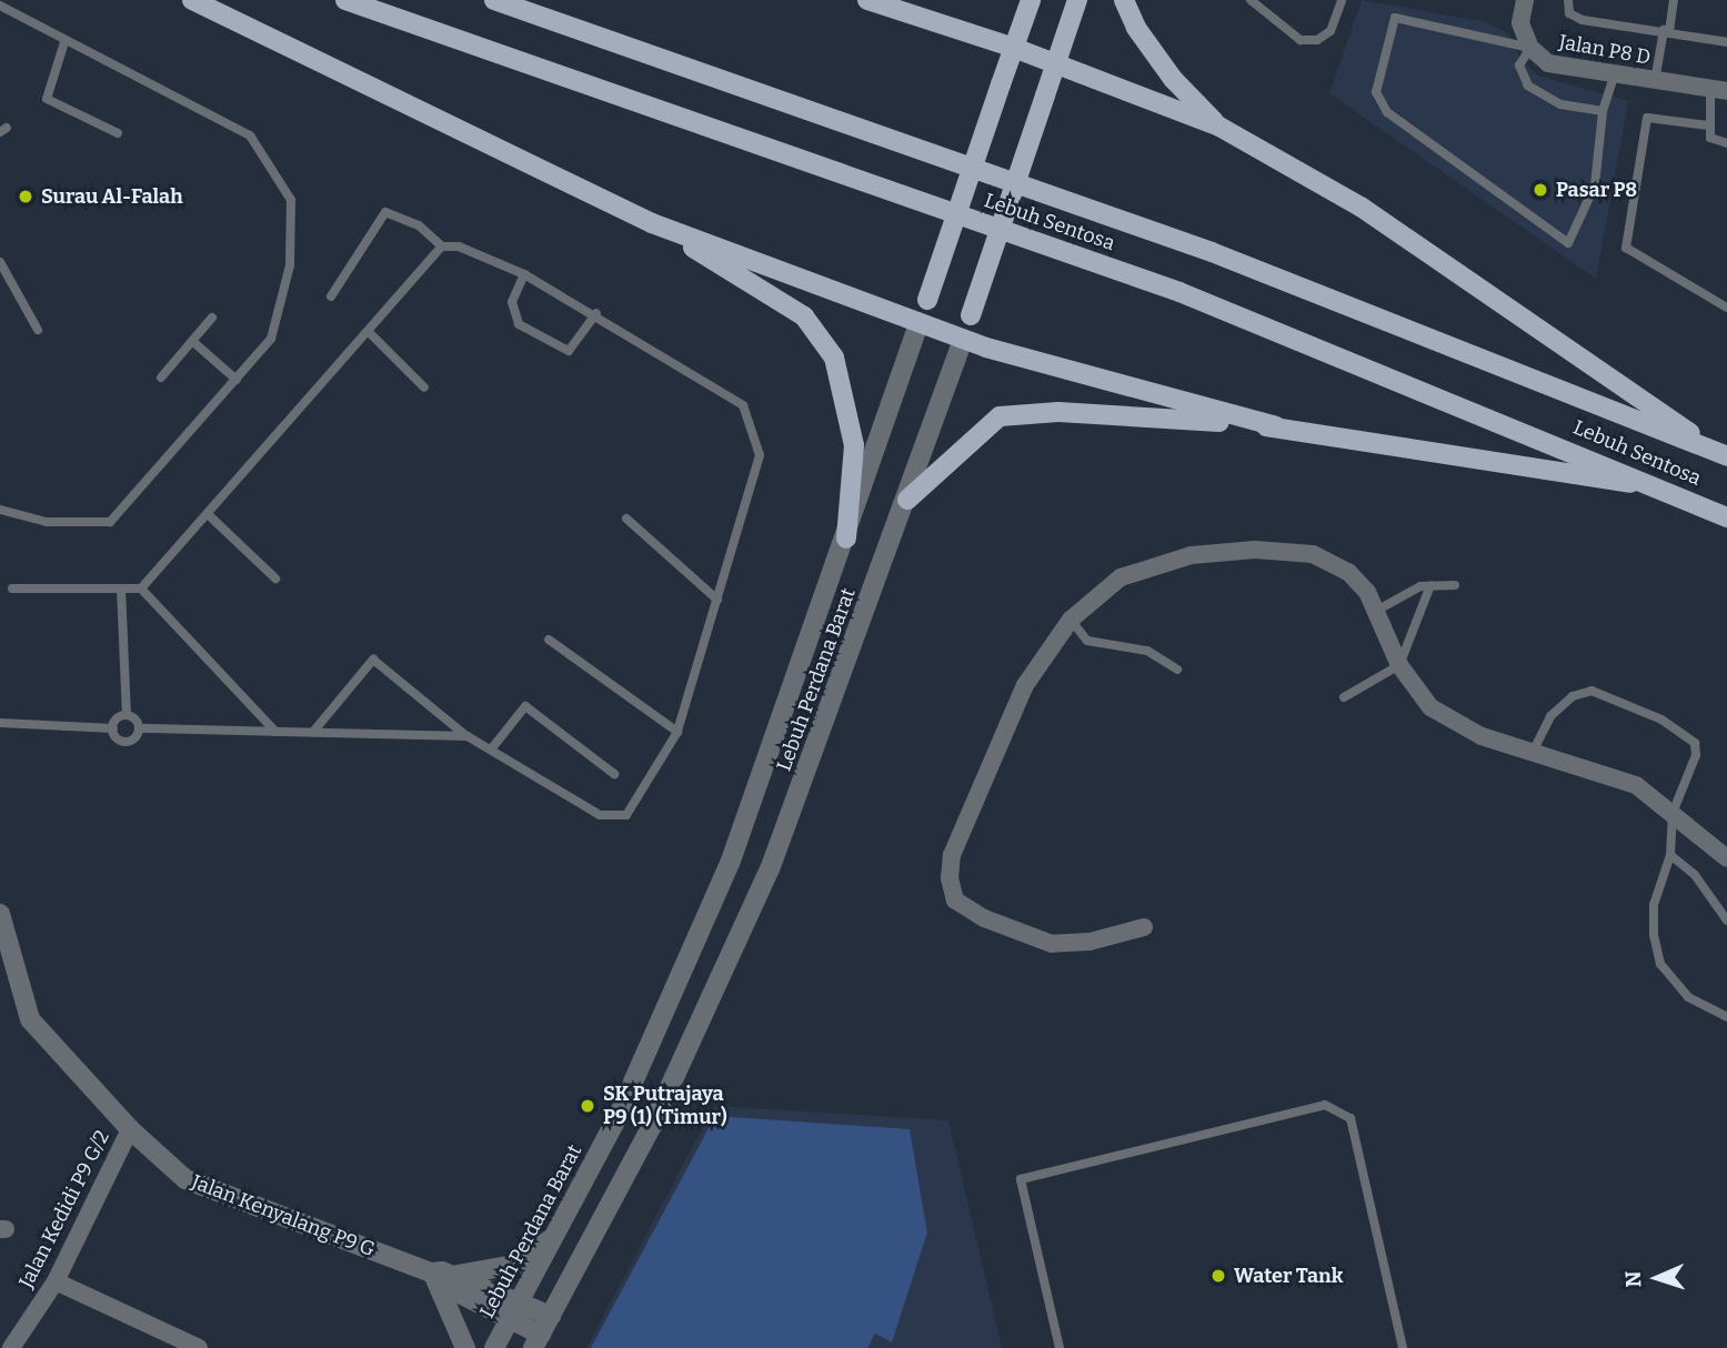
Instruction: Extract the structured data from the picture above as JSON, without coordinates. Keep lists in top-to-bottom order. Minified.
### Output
{"streets":{"main road":["Lebuh Sentosa","Lebuh Perdana Barat"],"street":["Jalan P8 D","Jalan Kedidi P9 G/2","Jalan Kenyalang P9 G"]},"crossings":[["Lebuh Perdana Barat","Jalan Kenyalang P9 G"],["Jalan Kedidi P9 G/2","Jalan Kenyalang P9 G"]],"places":["Pasar P8","Surau Al-Falah","SK Putrajaya P9 (1) (Timur)","Water Tank"],"north":"left"}
